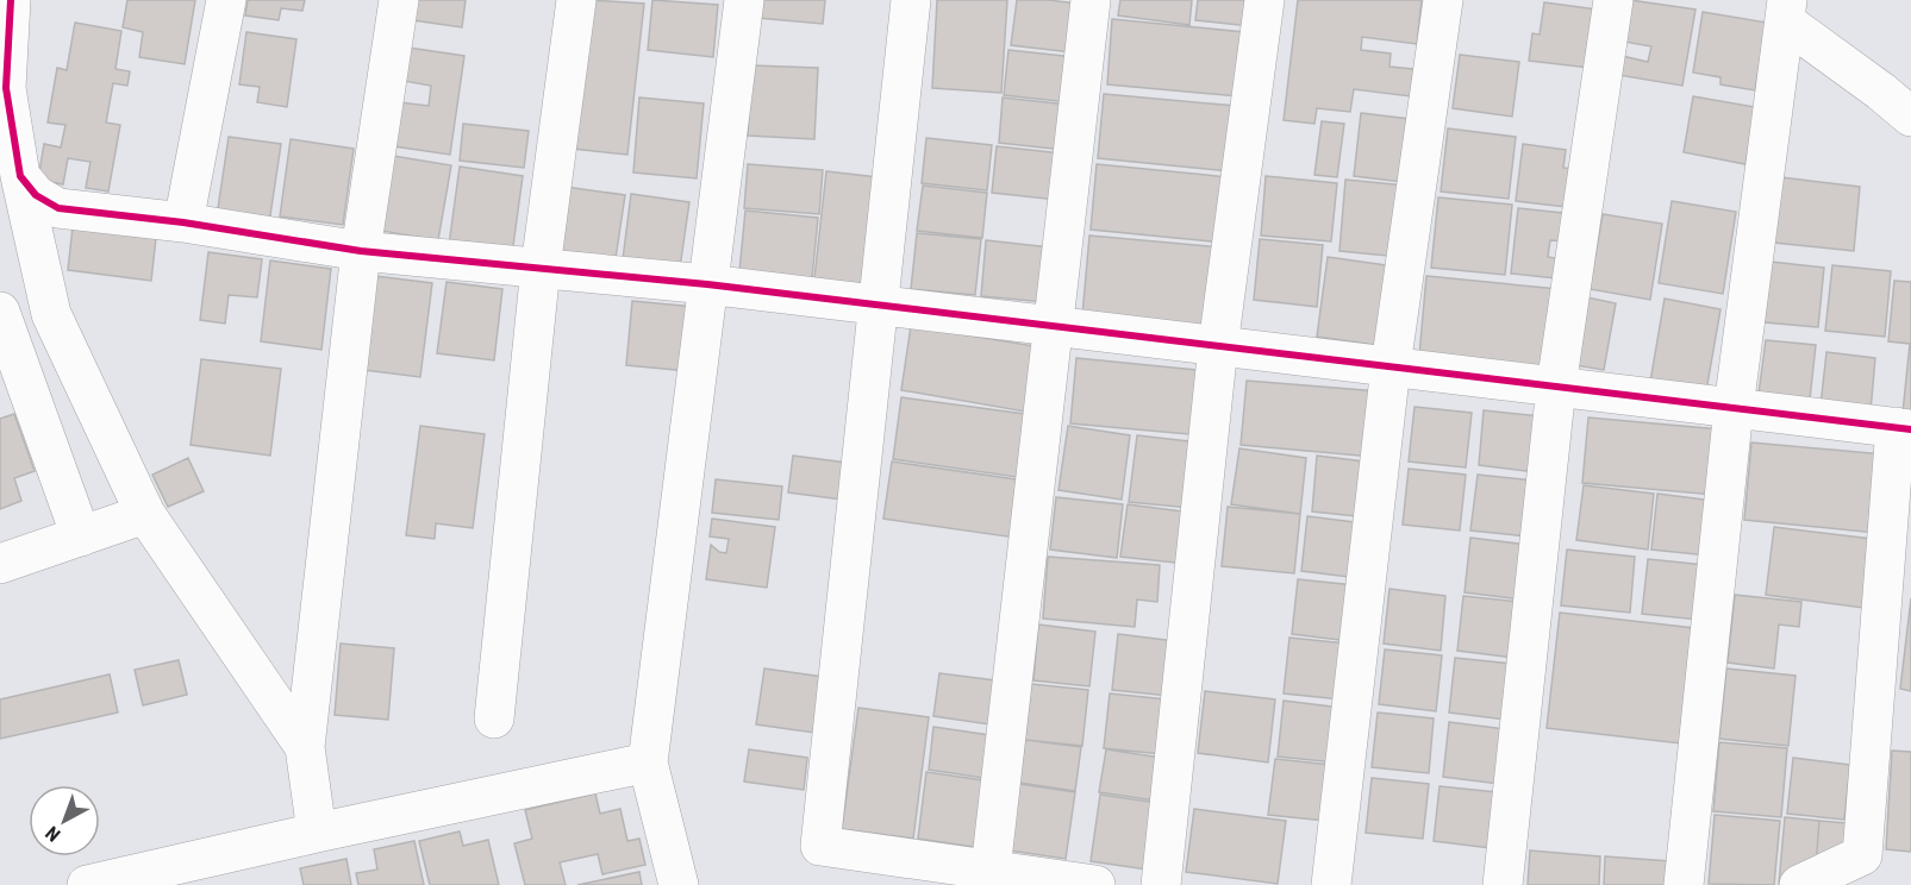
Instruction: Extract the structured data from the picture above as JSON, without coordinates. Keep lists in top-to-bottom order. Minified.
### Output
{"north":"bottom left"}
